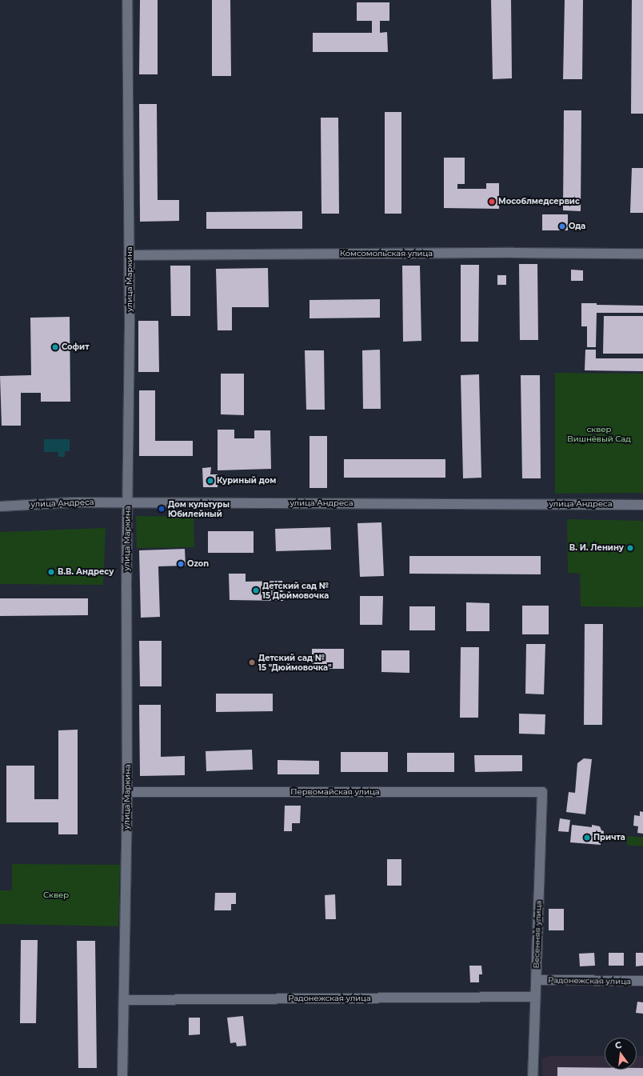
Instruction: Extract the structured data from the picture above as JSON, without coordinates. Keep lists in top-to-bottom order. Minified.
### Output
{"streets":{"street":["Комсомольская улица","улица Маркина","улица Андреса","Первомайская улица","Весенняя улица","Радонежская улица"]},"crossings":[["Комсомольская улица","улица Маркина"],["улица Маркина","улица Андреса"],["улица Маркина","Первомайская улица"],["улица Маркина","Радонежская улица"],["Первомайская улица","Весенняя улица"],["Весенняя улица","Радонежская улица"]],"parks":["сквер Вишнёвый Сад","Сквер"],"places":["Мособлмедсервис","Ода","Софит","Куриный дом","Дом культуры Юбилейный","В. И. Ленину","Ozon","В.В. Андресу","Детский сад № 15 Дюймовочка","Детский сад № 15 \"Дюймовочка\"","Причта"],"north":"top"}
